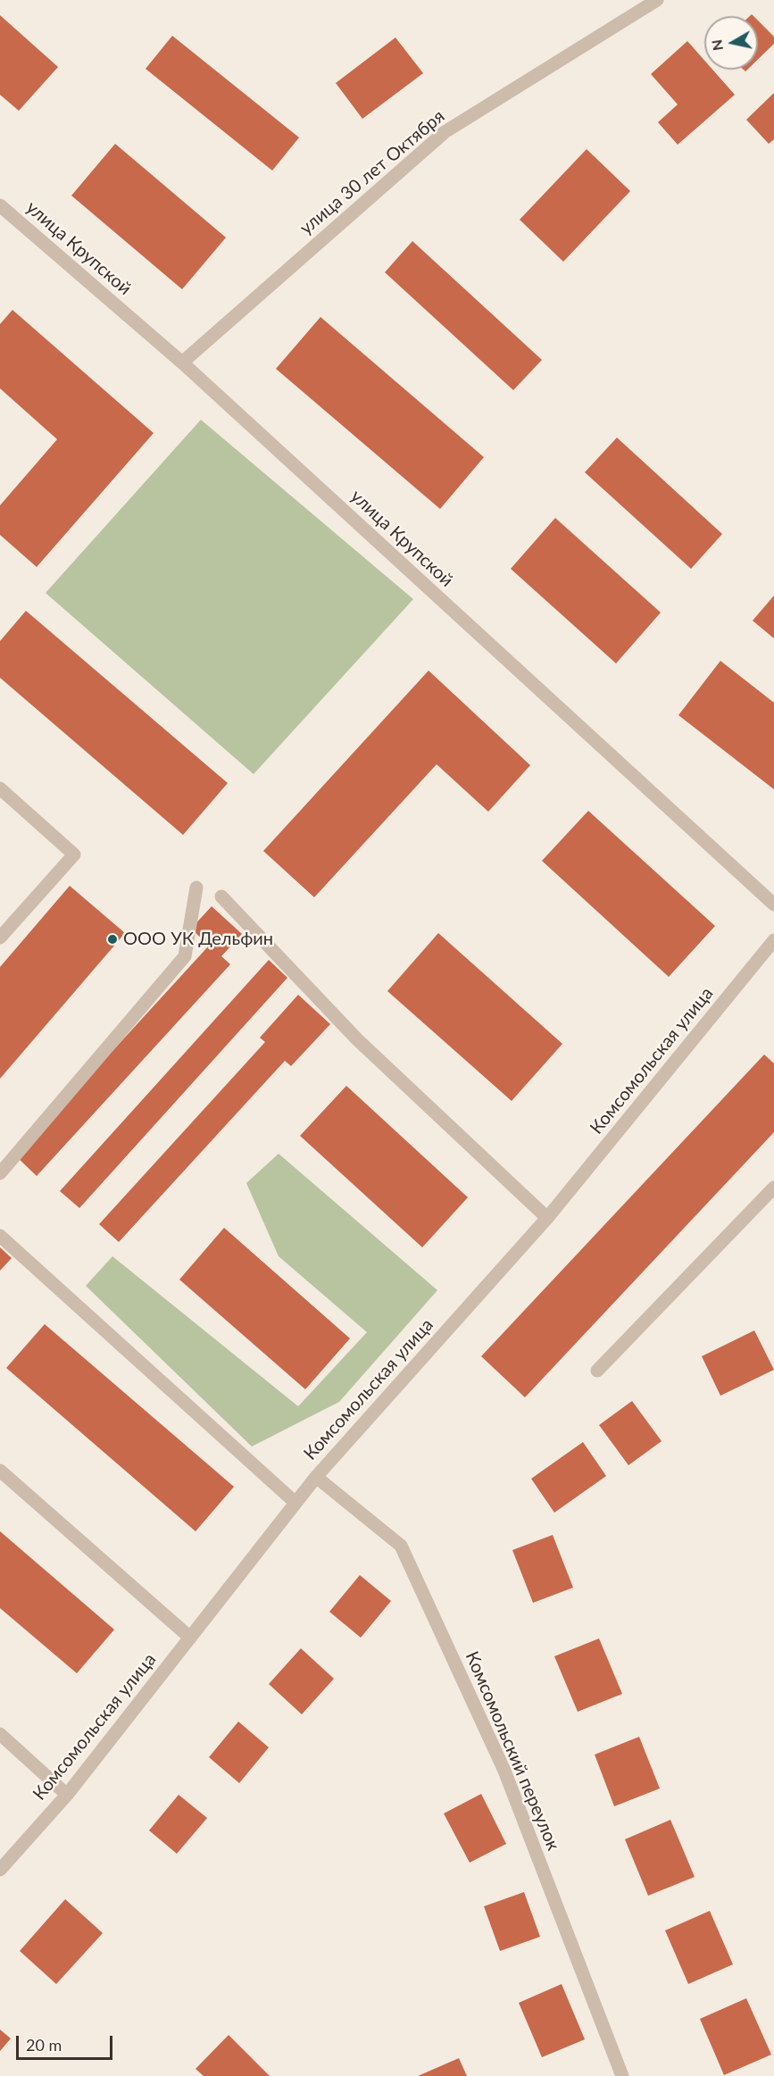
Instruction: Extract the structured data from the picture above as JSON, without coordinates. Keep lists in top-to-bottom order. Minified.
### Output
{"streets":{"street":["улица 30 лет Октября","улица Крупской","Комсомольская улица","Комсомольский переулок"]},"crossings":[["улица 30 лет Октября","улица Крупской"],["Комсомольская улица","Комсомольский переулок"]],"places":["ООО УК Дельфин"],"scale_bar":"20 m","north":"left"}
